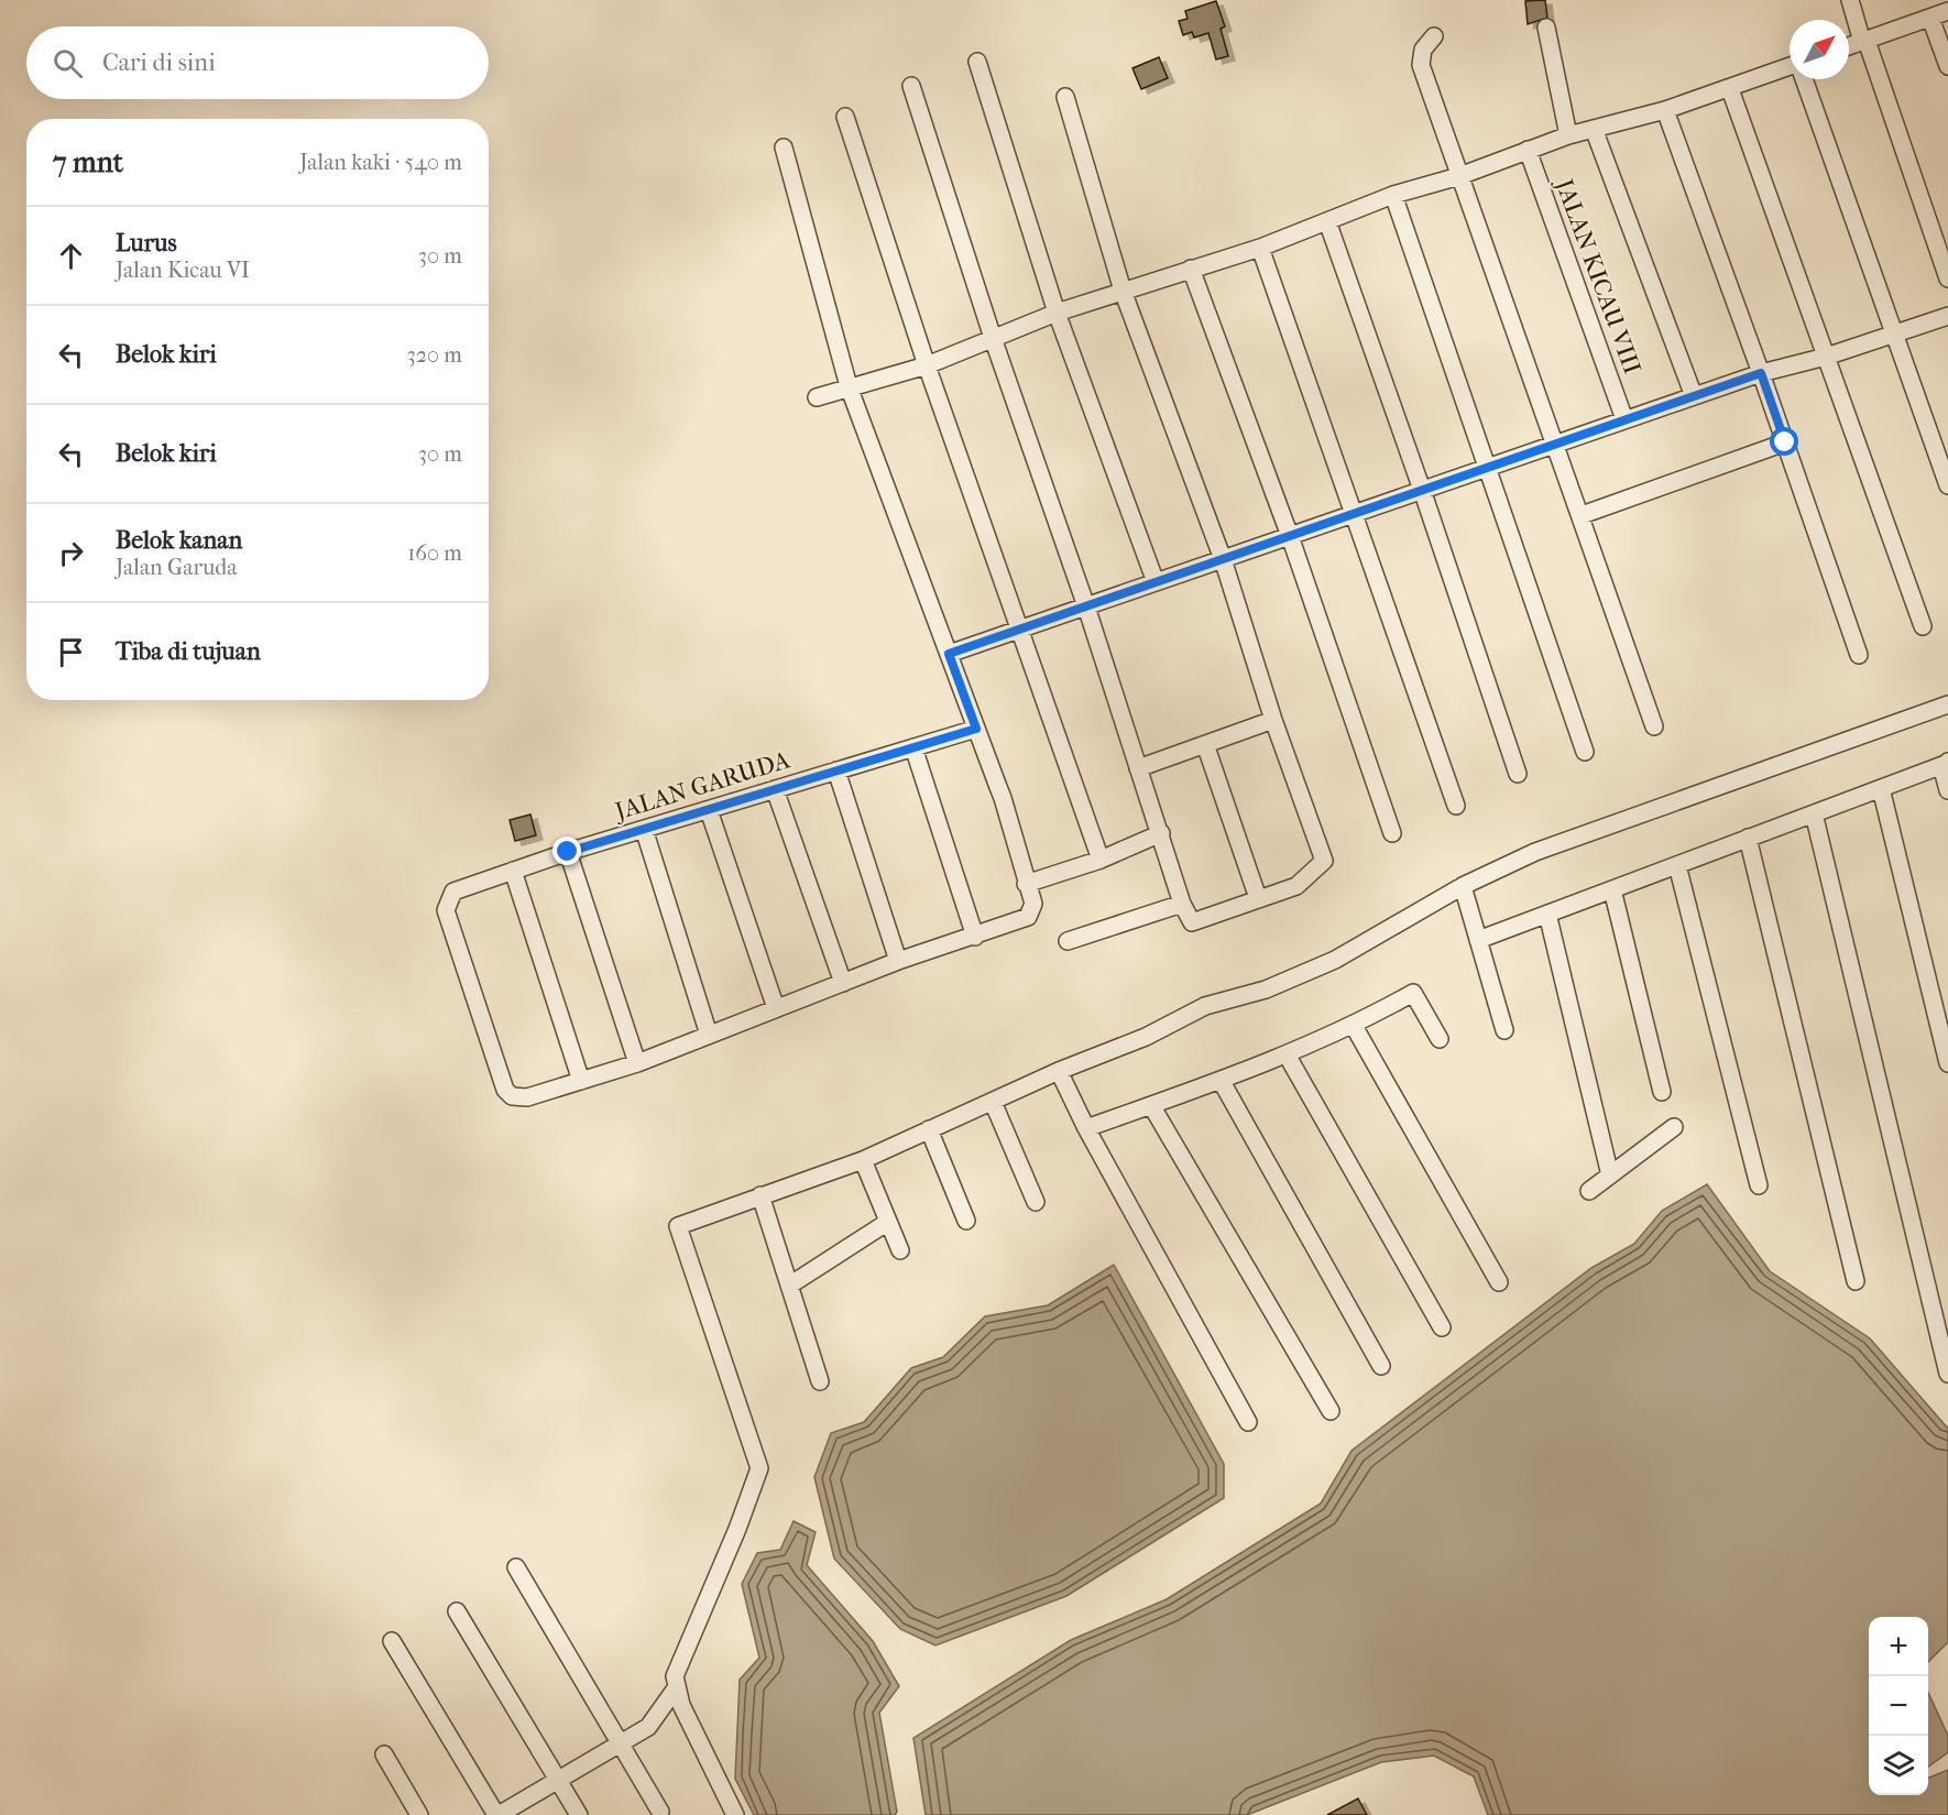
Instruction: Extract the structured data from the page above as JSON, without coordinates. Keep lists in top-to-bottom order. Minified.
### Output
{"streets":{"street":["JALAN KICAU VIII","JALAN GARUDA"]},"north":"top right","page":{"search":"Cari di sini","heading":["7 mnt","Jalan kaki · 540 m"],"list":[["Lurus","Jalan Kicau VI","30 m"],["Belok kiri","320 m"],["Belok kiri","30 m"],["Belok kanan","Jalan Garuda","160 m"],"Tiba di tujuan"],"map_buttons":["+","−"]}}
